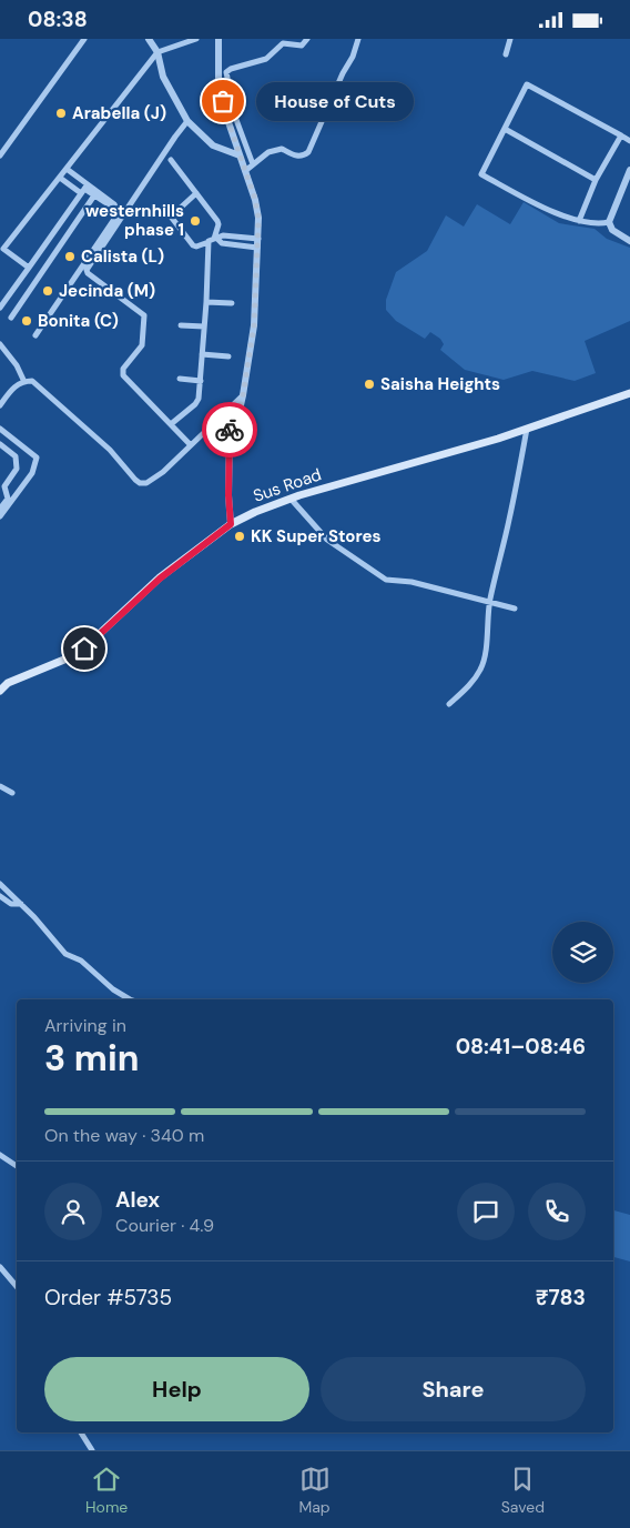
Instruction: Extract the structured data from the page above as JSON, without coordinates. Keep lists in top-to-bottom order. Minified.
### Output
{"streets":{"main road":["Sus Road"]},"places":["House of Cuts","Arabella (J)","westernhills phase 1","Calista (L)","Jecinda (M)","Bonita (C)","Saisha Heights","KK Super Stores"],"page":{"status":"08:38","bubble":"House of Cuts","heading":["3 min","Arriving in","08:41–08:46"],"panel":["Alex","Courier · 4.9","Order #5735","₹783"],"bar":"On the way · 340 m","buttons":["Help","Share"],"tabs":["Home","Map","Saved"]}}
